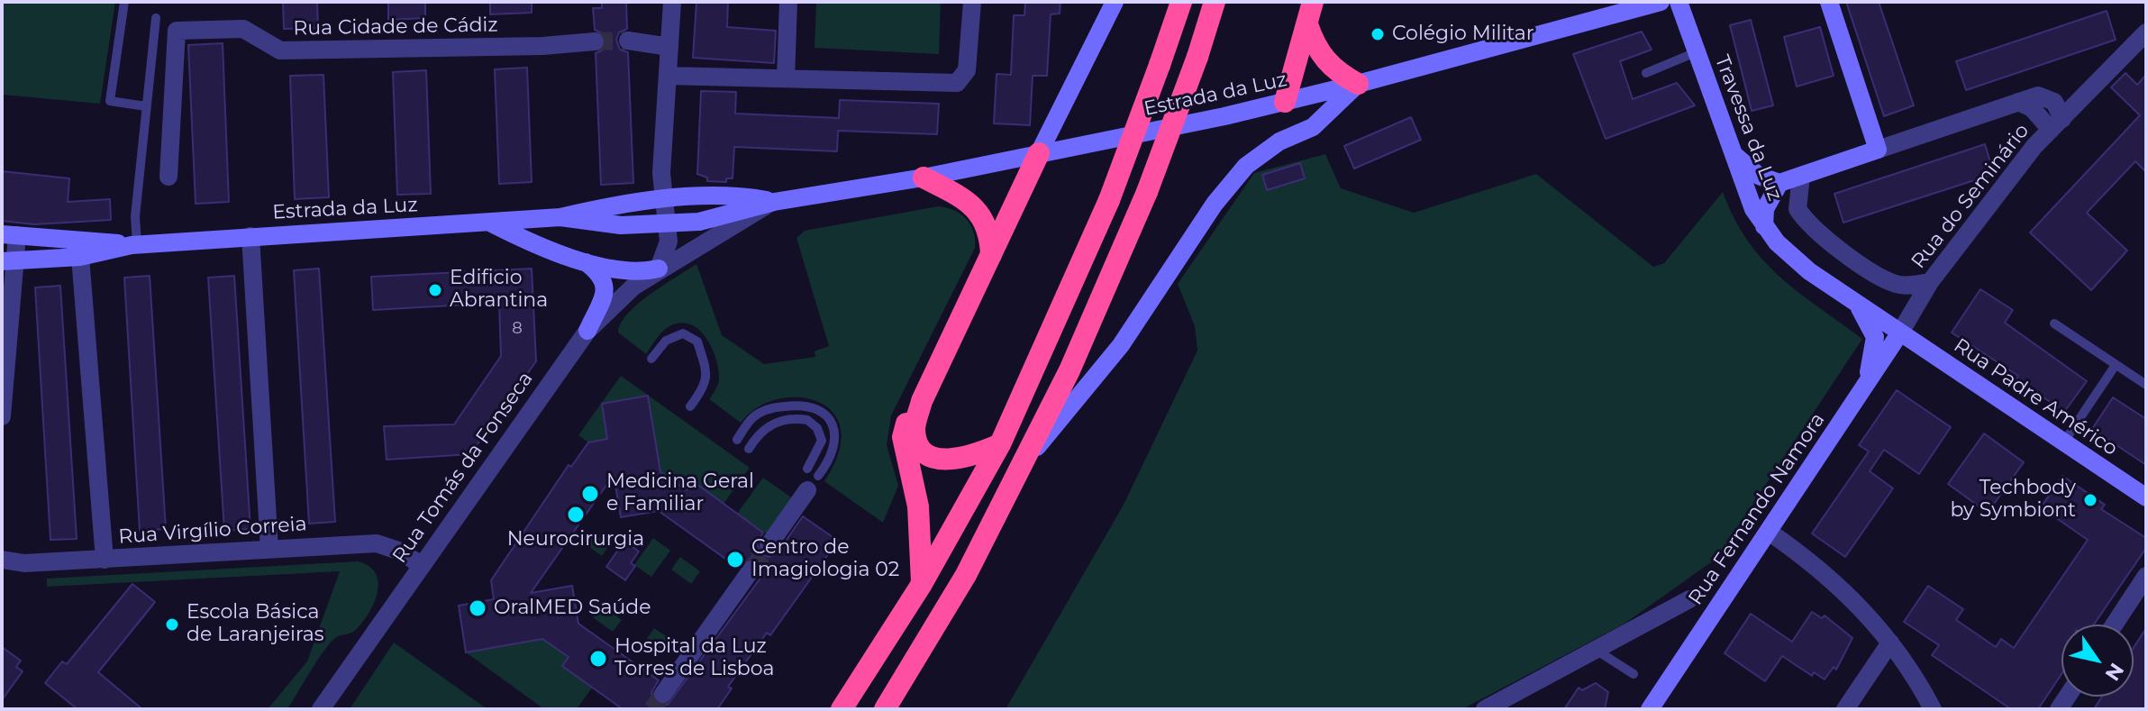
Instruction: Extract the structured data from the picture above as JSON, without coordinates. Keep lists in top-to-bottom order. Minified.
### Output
{"streets":{"main road":["Estrada da Luz","Travessa da Luz","Rua Padre Américo","Rua Fernando Namora"],"street":["Rua Cidade de Cádiz","Rua do Seminário","Rua Tomás da Fonseca","Rua Virgílio Correia"]},"crossings":[["Estrada da Luz","Rua Tomás da Fonseca"],["Travessa da Luz","Rua do Seminário"],["Travessa da Luz","Rua Padre Américo"],["Travessa da Luz","Rua Fernando Namora"],["Rua do Seminário","Rua Padre Américo"],["Rua do Seminário","Rua Fernando Namora"],["Rua Padre Américo","Rua Fernando Namora"],["Rua Tomás da Fonseca","Rua Virgílio Correia"]],"places":["Colégio Militar","Edificio Abrantina","Medicina Geral e Familiar","Techbody by Symbiont","Neurocirurgia","Centro de Imagiologia 02","OralMED Saúde","Escola Básica de Laranjeiras","Hospital da Luz Torres de Lisboa"],"house_numbers":["8"],"north":"bottom right"}
